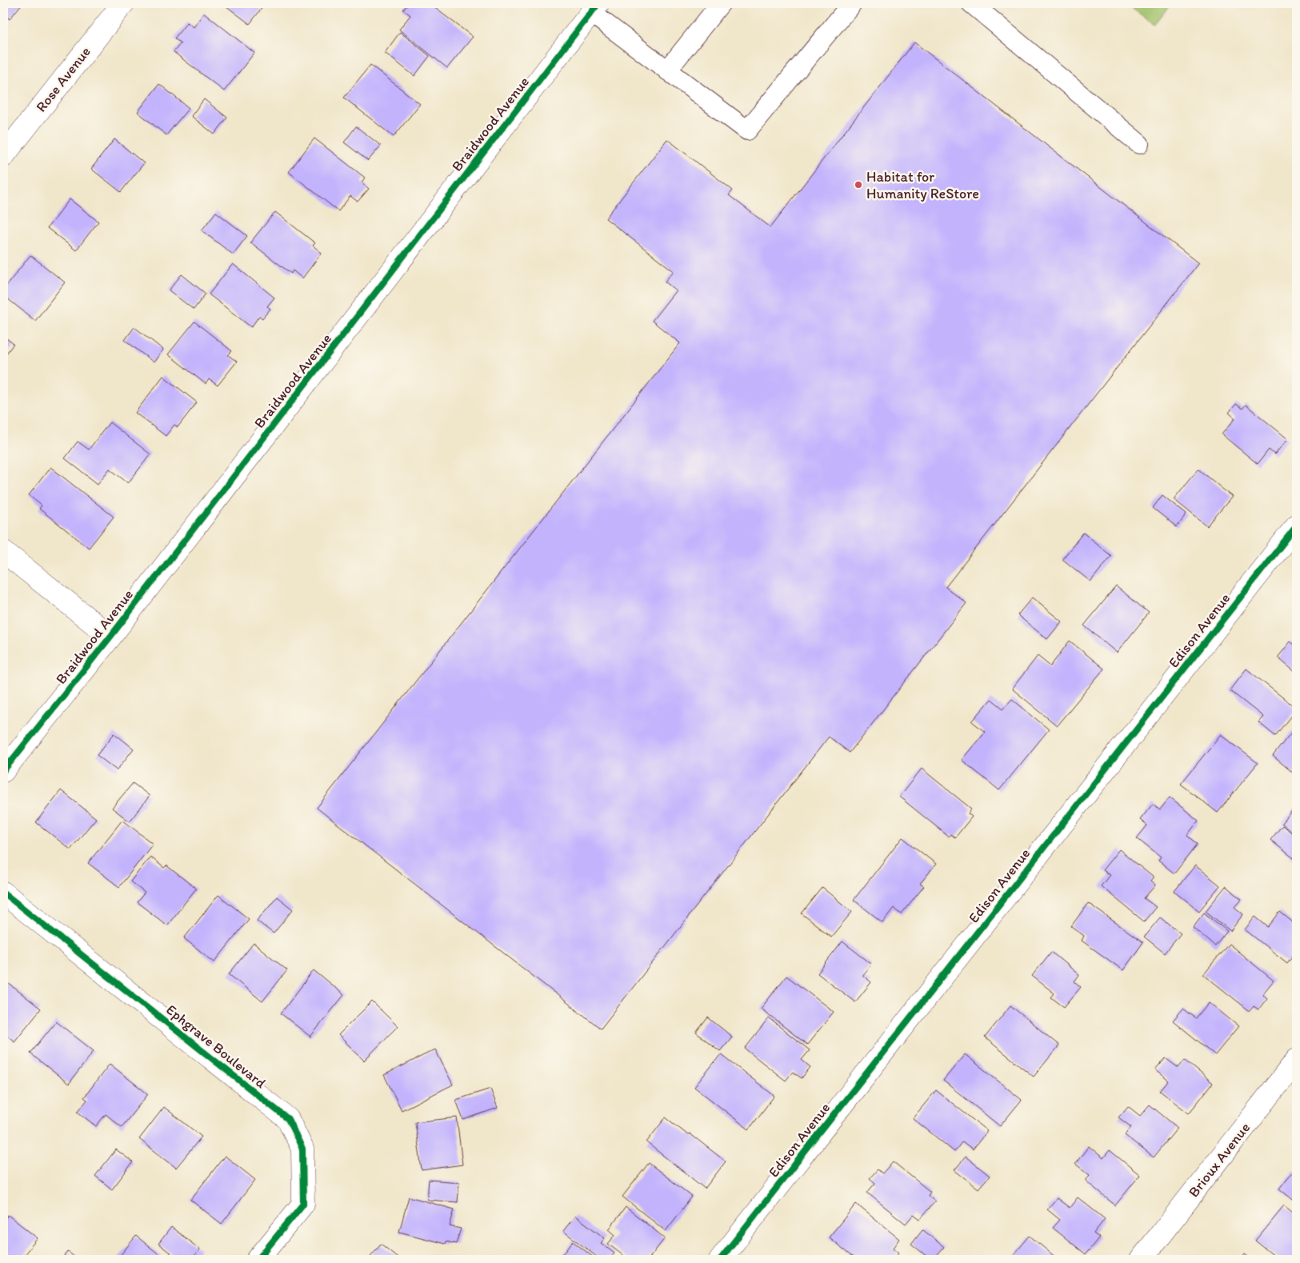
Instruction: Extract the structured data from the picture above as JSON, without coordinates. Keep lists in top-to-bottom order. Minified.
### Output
{"streets":{"street":["Rose Avenue","Braidwood Avenue","Edison Avenue","Ephgrave Boulevard","Brioux Avenue"]},"places":["Habitat for Humanity ReStore"]}
